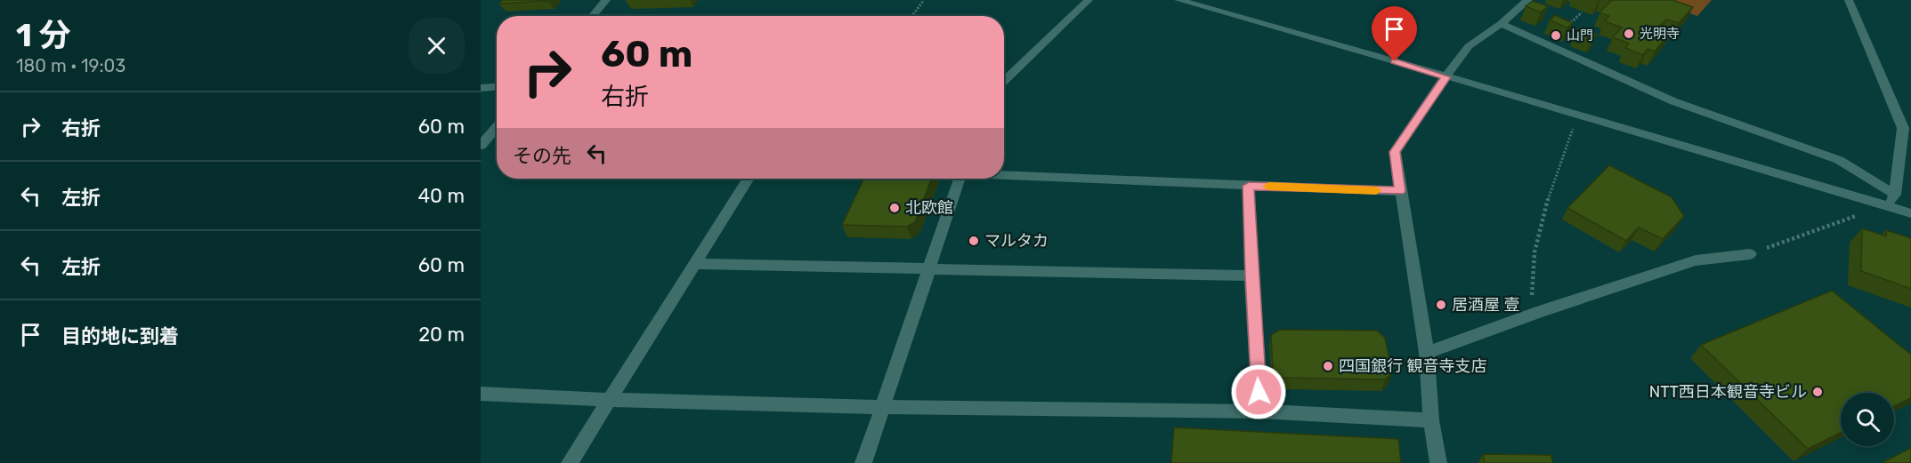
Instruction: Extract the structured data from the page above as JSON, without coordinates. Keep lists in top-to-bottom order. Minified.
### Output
{"places":["光明寺","山門","北欧館","マルタカ","居酒屋 壹","四国銀行 観音寺支店","NTT西日本観音寺ビル"],"page":{"heading":["1 分","180 m · 19:03"],"turn":["60 m","右折"],"list":[{"name":"右折","value":"60 m"},{"name":"左折","value":"40 m"},{"name":"左折","value":"60 m"},{"name":"目的地に到着","value":"20 m"}],"then":"その先"}}
